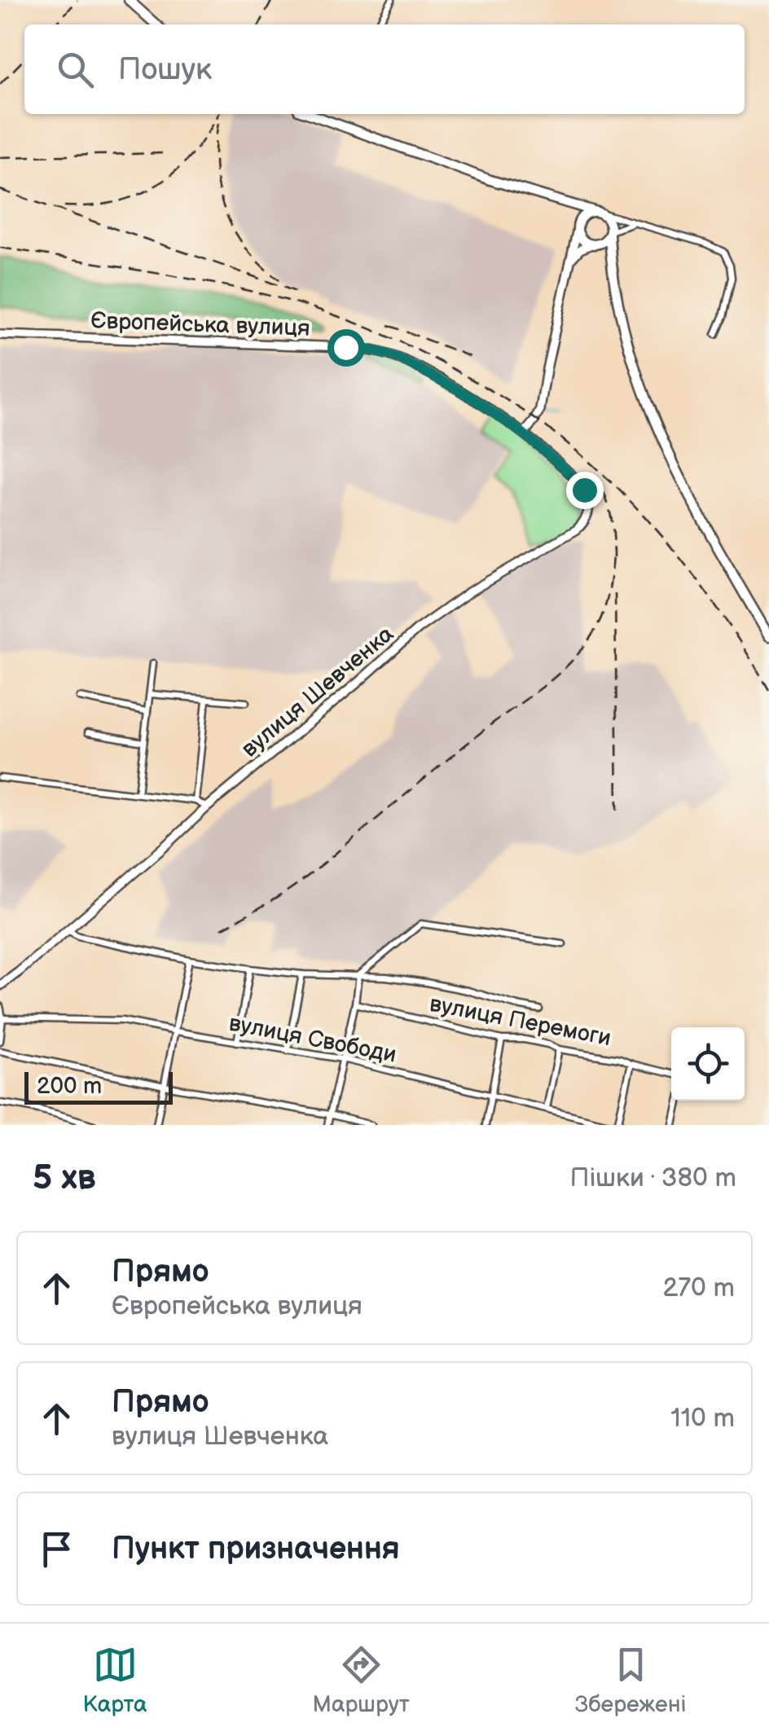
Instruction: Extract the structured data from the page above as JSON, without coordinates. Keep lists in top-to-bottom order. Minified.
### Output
{"streets":{"main road":["Європейська вулиця","вулиця Шевченка"],"street":["вулиця Перемоги","вулиця Свободи"]},"crossings":[["Європейська вулиця","вулиця Шевченка"]],"scale_bar":"200 m","page":{"search":"Пошук","scale":"200 m","heading":["5 хв","Пішки · 380 m"],"list":[["Прямо","Європейська вулиця","270 m"],["Прямо","вулиця Шевченка","110 m"],"Пункт призначення"],"nav":["Карта","Маршрут","Збережені"]}}
